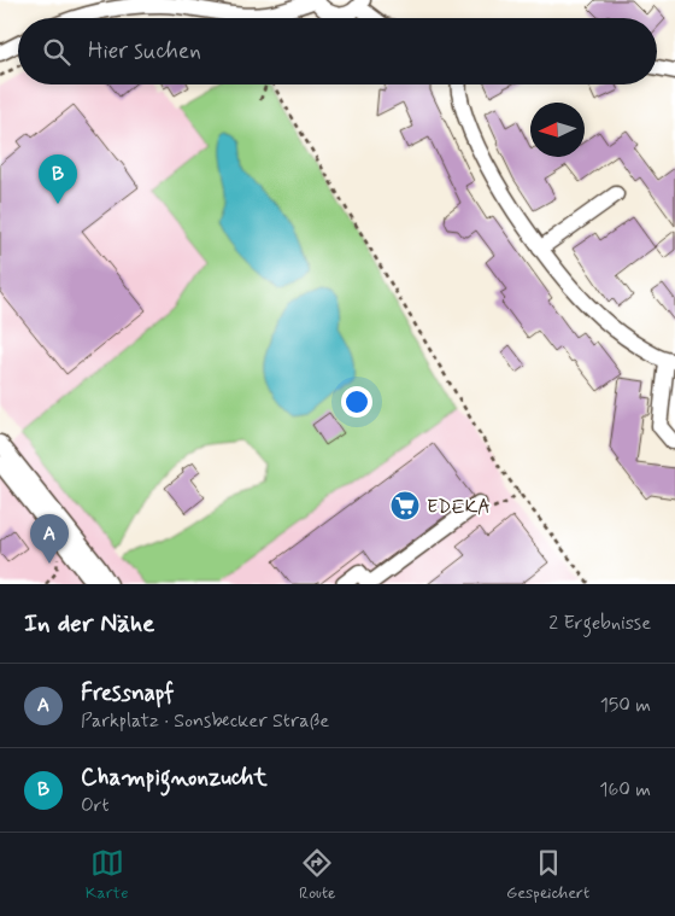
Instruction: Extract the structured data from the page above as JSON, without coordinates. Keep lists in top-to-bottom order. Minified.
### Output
{"places":{"supermarket":["EDEKA"]},"north":"left","page":{"search":"Hier suchen","pins":["B","A"],"heading":["In der Nähe","2 Ergebnisse"],"list":[{"mark":"A","name":"Fressnapf","note":"Parkplatz · Sonsbecker Straße","value":"150 m"},{"mark":"B","name":"Champignonzucht","note":"Ort","value":"160 m"}],"nav":["Karte","Route","Gespeichert"]}}
